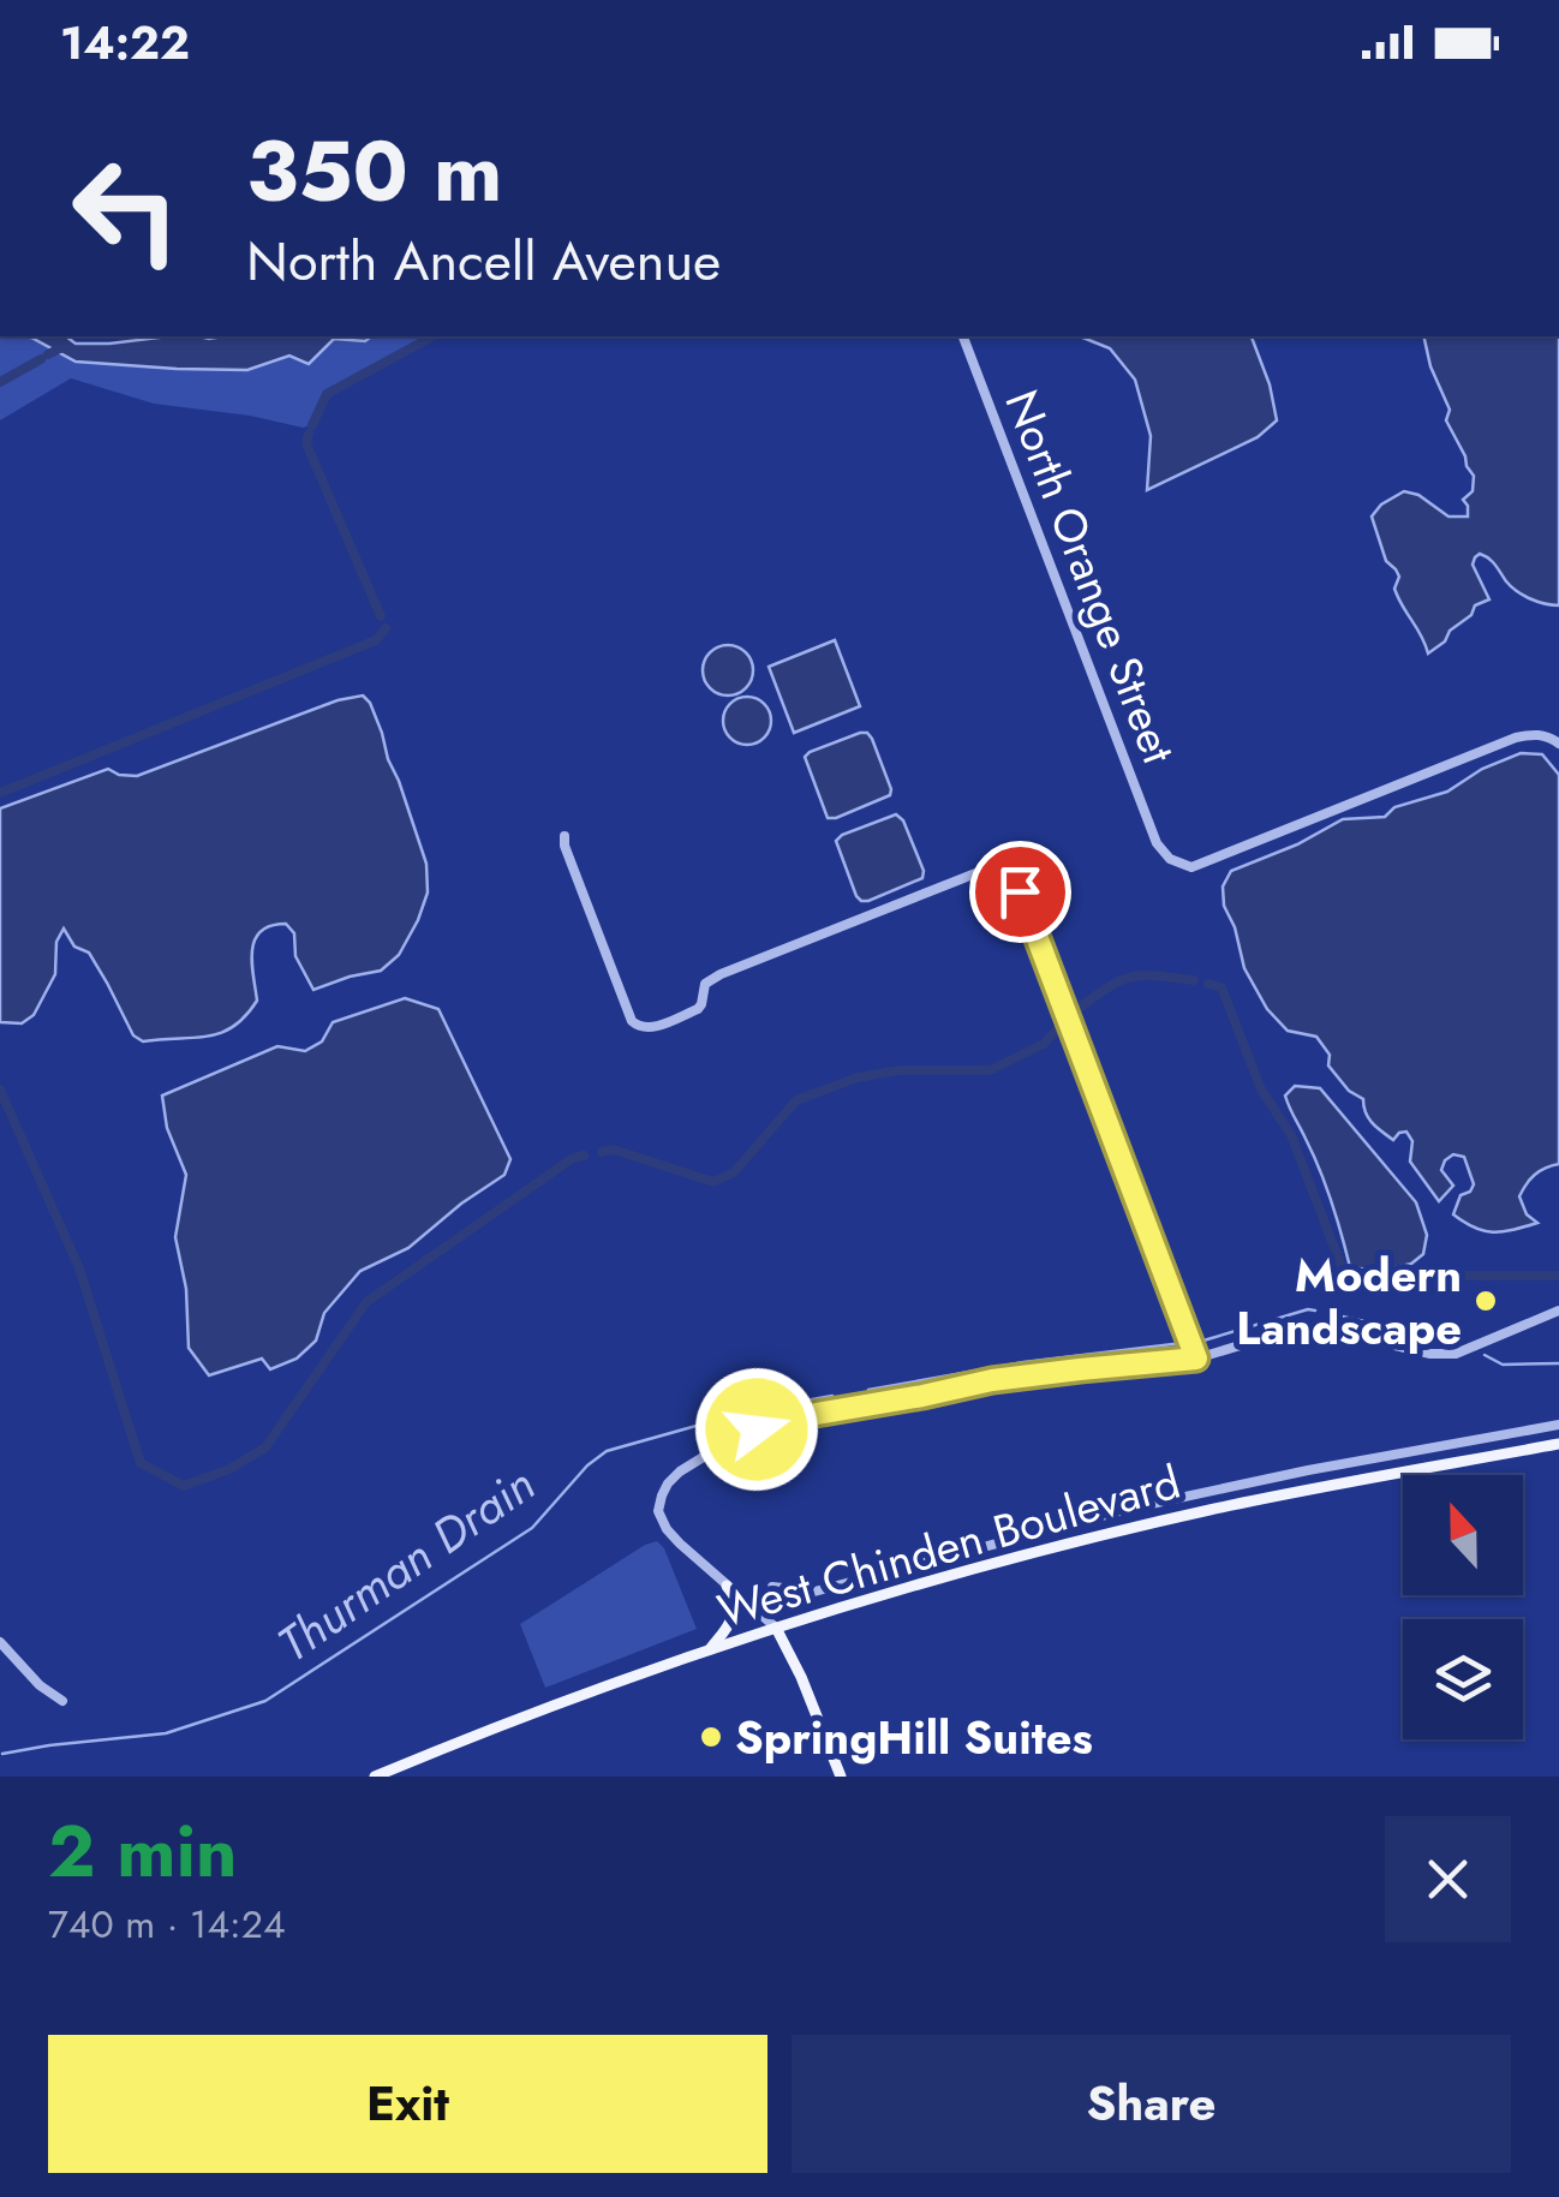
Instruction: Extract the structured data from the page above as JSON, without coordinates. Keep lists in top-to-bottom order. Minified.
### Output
{"streets":{"main road":["West Chinden Boulevard"],"street":["North Orange Street"]},"water":["Thurman Drain"],"places":["Modern Landscape","SpringHill Suites"],"north":"top","page":{"status":"14:22","turn":["350 m","North Ancell Avenue"],"heading":["2 min","740 m · 14:24"],"buttons":["Exit","Share"]}}
